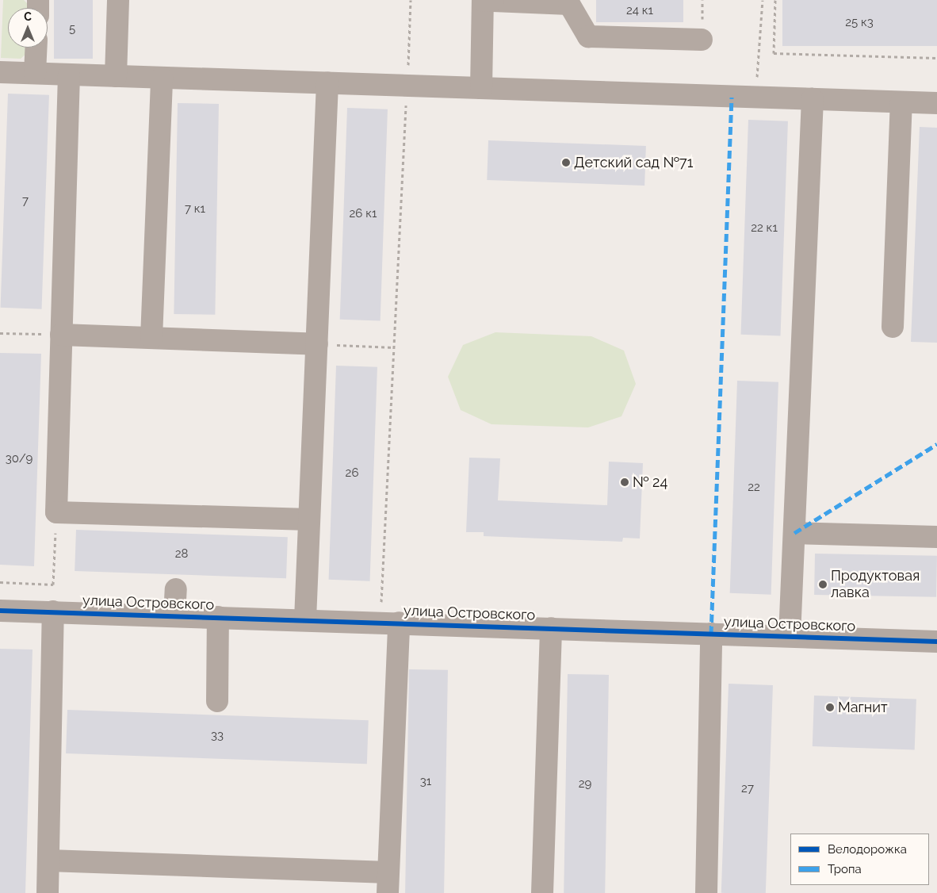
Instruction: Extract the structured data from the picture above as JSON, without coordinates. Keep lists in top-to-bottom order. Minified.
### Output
{"streets":{"street":["улица Островского"]},"places":["Детский сад №71","№ 24","Продуктовая лавка","Магнит"],"house_numbers":["24 к1","25 к3","5","7","7 к1","26 к1","22 к1","30/9","26","22","28","33","31","29","27"],"legend":["Велодорожка","Тропа"],"north":"top"}
